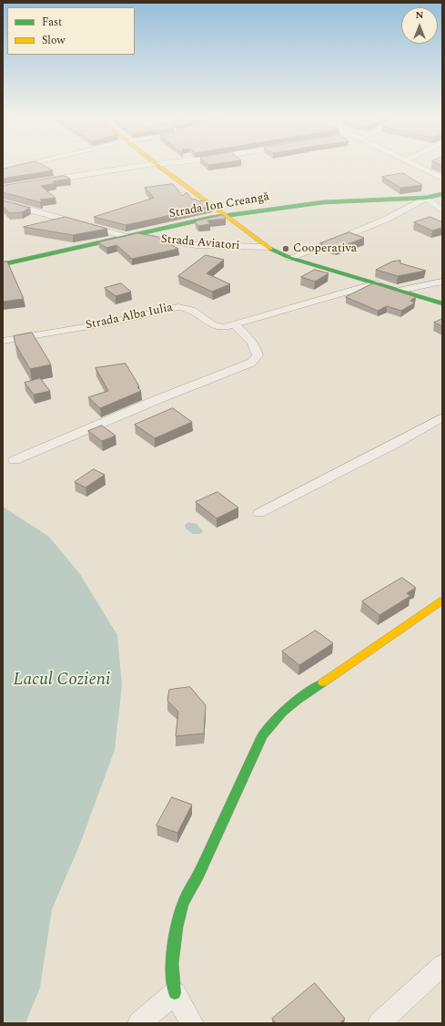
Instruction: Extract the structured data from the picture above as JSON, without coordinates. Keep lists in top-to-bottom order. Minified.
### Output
{"streets":{"street":["Strada Ion Creangă","Strada Aviatori","Strada Alba Iulia"]},"crossings":[["Strada Ion Creangă","Strada Aviatori"]],"water":["Lacul Cozieni"],"places":["Cooperativa"],"legend":["Fast","Slow"],"north":"top"}
